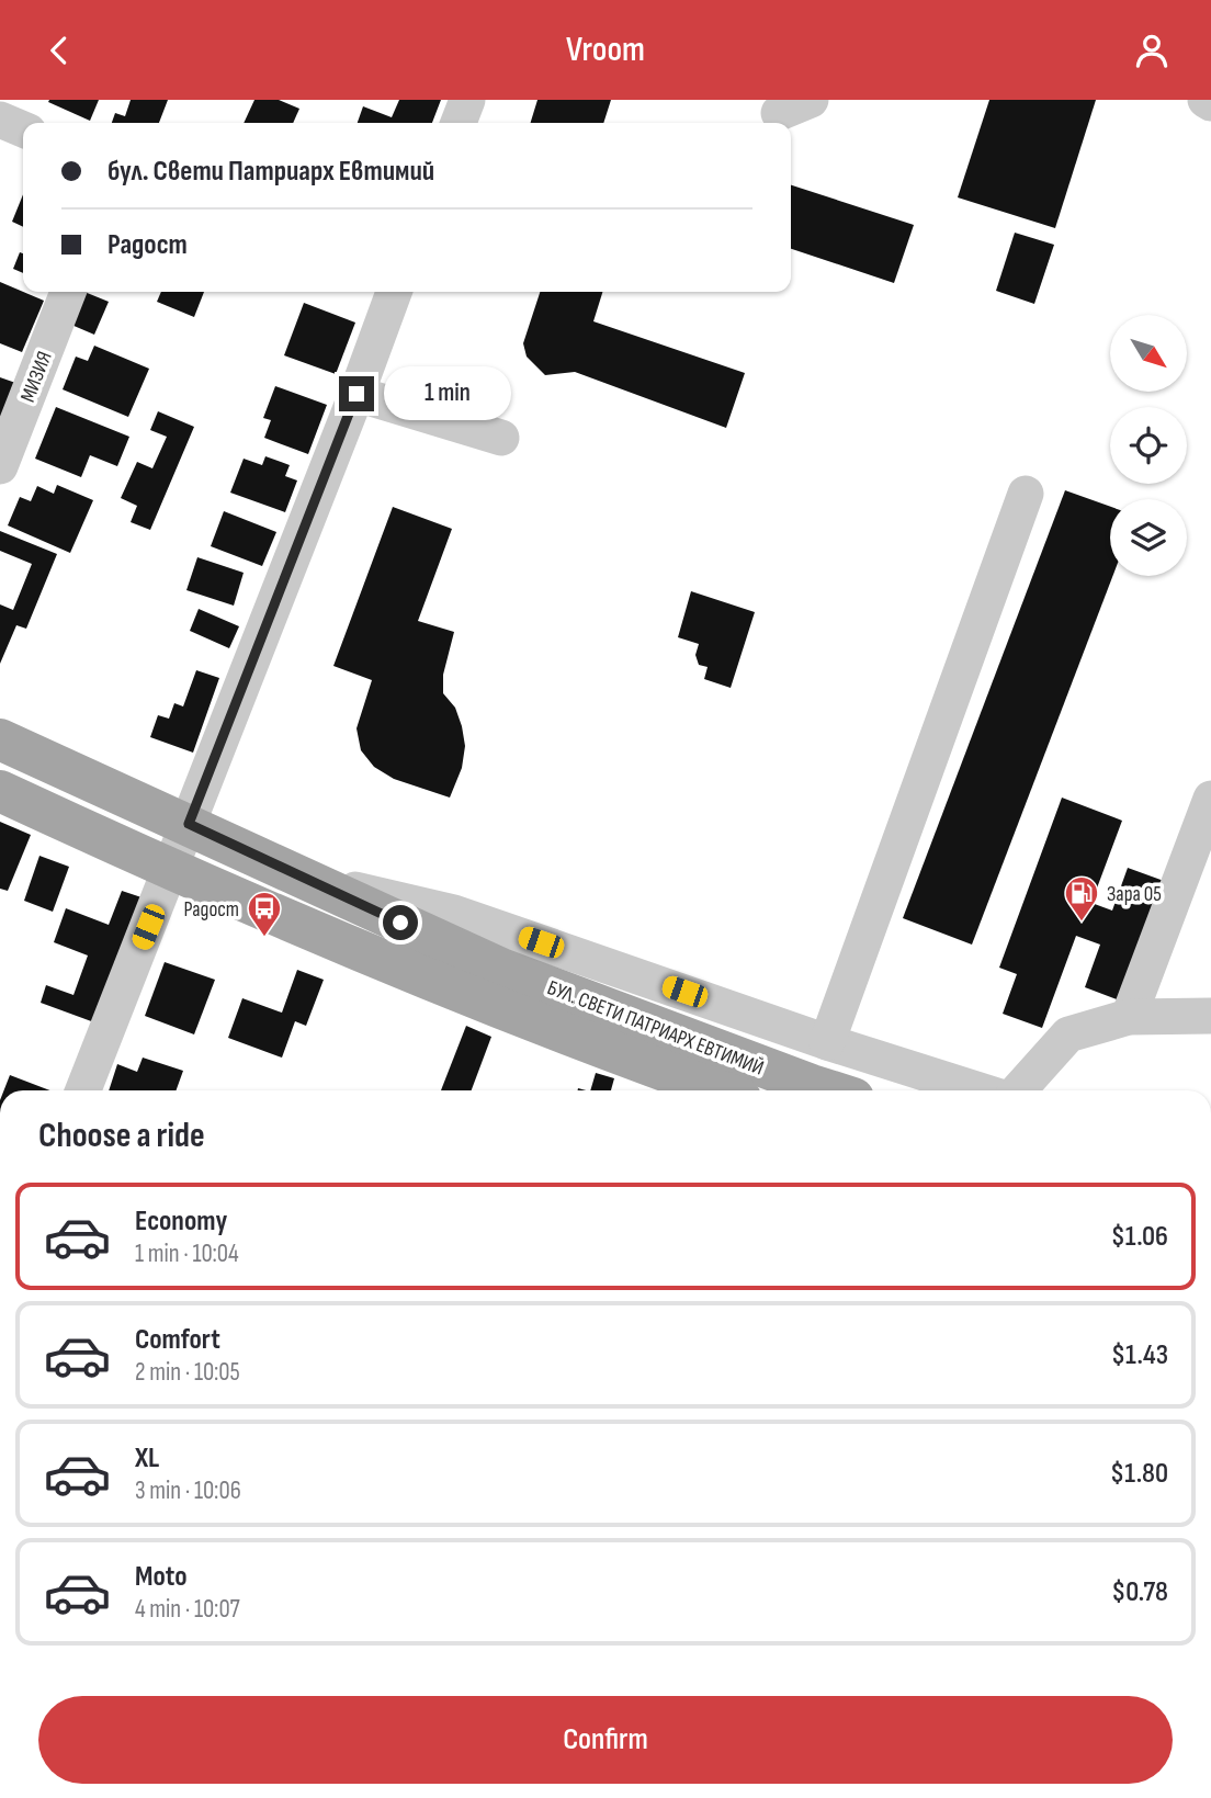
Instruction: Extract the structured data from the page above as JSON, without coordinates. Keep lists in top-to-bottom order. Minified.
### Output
{"streets":{"main road":["БУЛ. СВЕТИ ПАТРИАРХ ЕВТИМИЙ"],"street":["МИЗИЯ"]},"places":{"fuel station":["Зара 05"],"bus stop":["Радост"]},"north":"bottom right","page":{"header":"Vroom","banner":["бул. Свети Патриарх Евтимий","Радост"],"bubble":"1 min","heading":"Choose a ride","list":[{"name":"Economy","note":"1 min · 10:04","value":"$1.06"},{"name":"Comfort","note":"2 min · 10:05","value":"$1.43"},{"name":"XL","note":"3 min · 10:06","value":"$1.80"},{"name":"Moto","note":"4 min · 10:07","value":"$0.78"}],"buttons":"Confirm"}}
